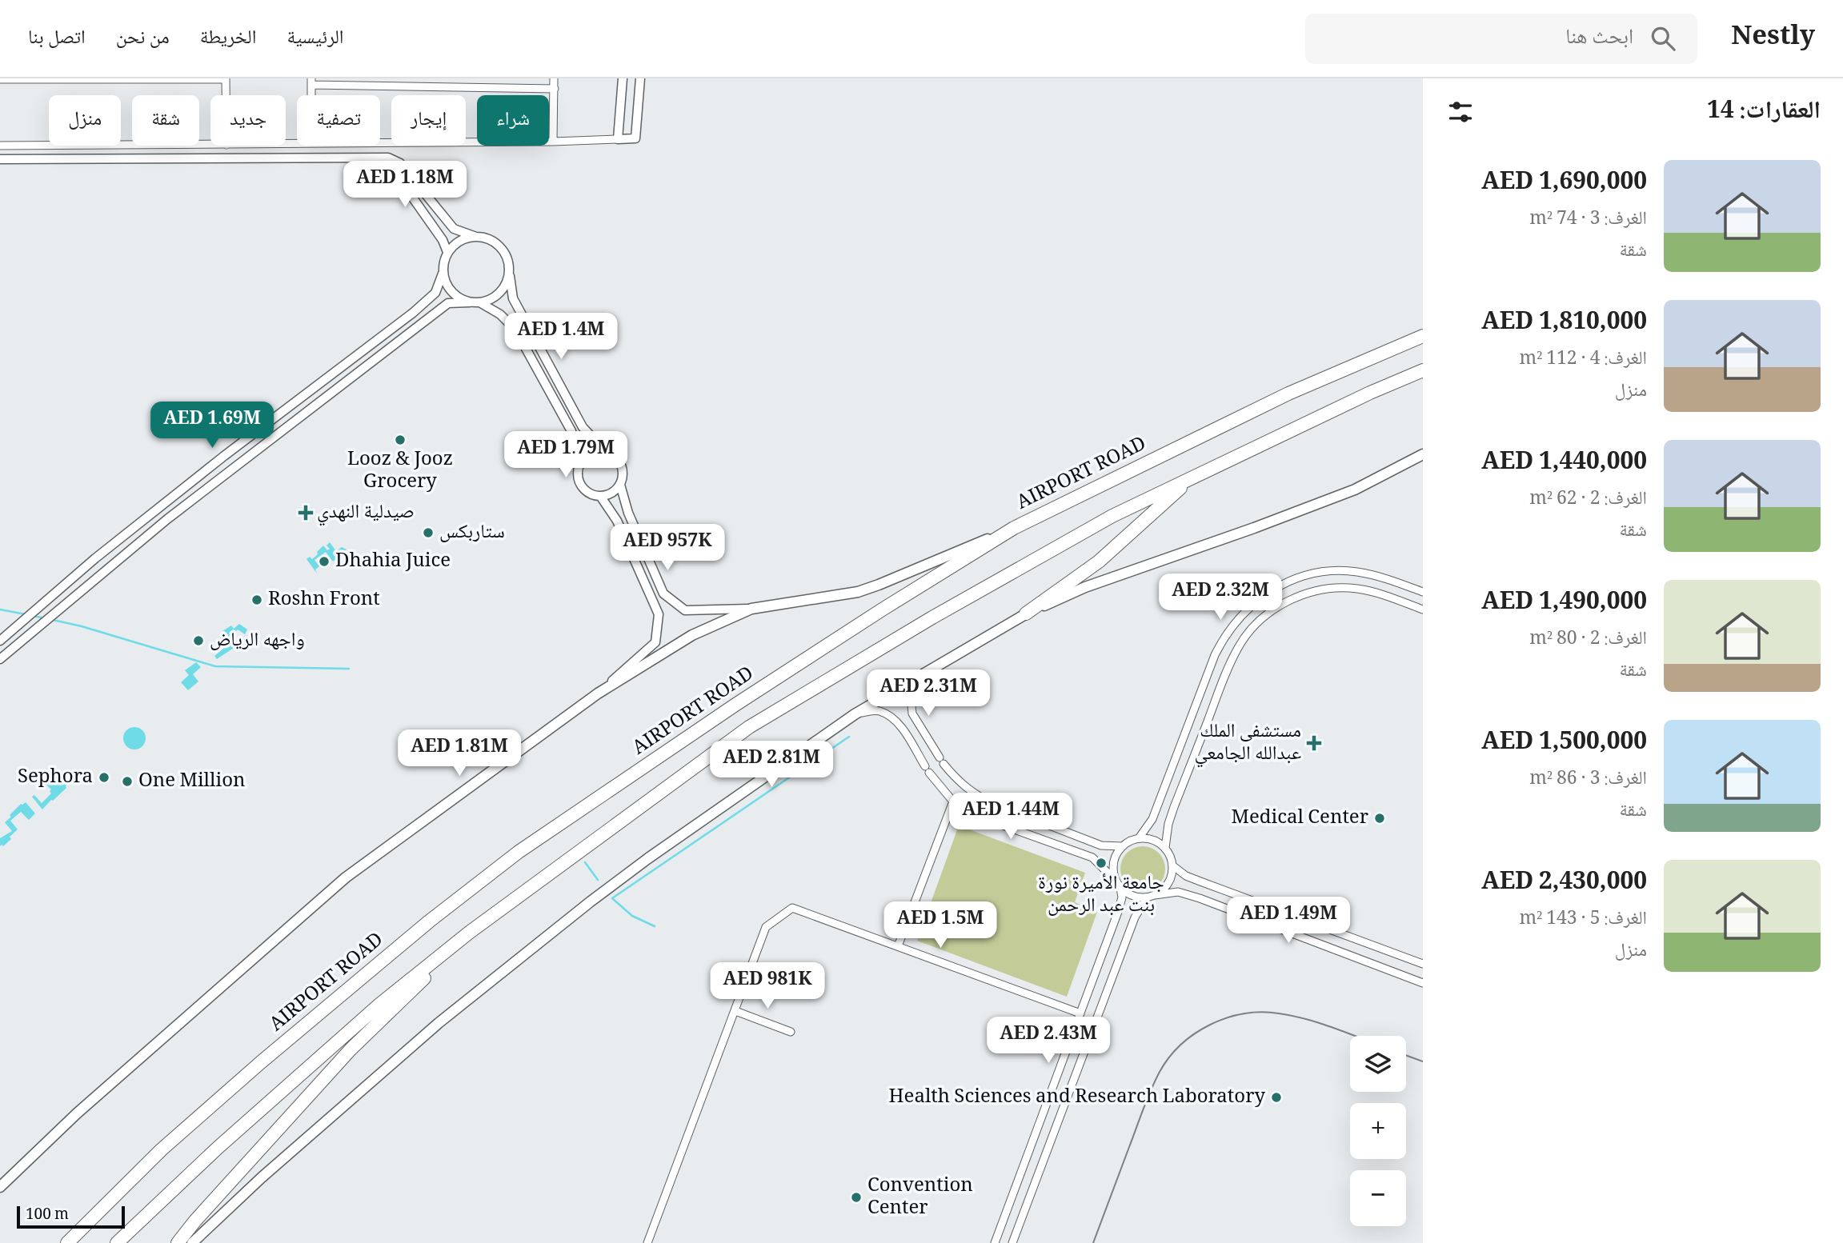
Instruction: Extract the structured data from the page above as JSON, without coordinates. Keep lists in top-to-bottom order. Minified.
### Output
{"streets":{"highway":["AIRPORT ROAD"]},"places":{"other":["Looz & Jooz Grocery","ستاربكس","Dhahia Juice","Roshn Front","واجهه الرياض","Sephora","One Million","Medical Center","جامعة الأميرة نورة بنت عبد الرحمن","Health Sciences and Research Laboratory","Convention Center"],"health":["صيدلية النهدي","مستشفى الملك عبدالله الجامعي"]},"scale_bar":"100 m","page":{"header":"Nestly","search":"ابحث هنا","nav":["الرئيسية","الخريطة","من نحن","اتصل بنا"],"heading":"العقارات: 14","chip":["شراء","إيجار","تصفية","جديد","شقة","منزل"],"list":[{"name":"AED 1,690,000","note":"الغرف: 3 · 74 m² · شقة"},{"name":"AED 1,810,000","note":"الغرف: 4 · 112 m² · منزل"},{"name":"AED 1,440,000","note":"الغرف: 2 · 62 m² · شقة"},{"name":"AED 1,490,000","note":"الغرف: 2 · 80 m² · شقة"},{"name":"AED 1,500,000","note":"الغرف: 3 · 86 m² · شقة"},{"name":"AED 2,430,000","note":"الغرف: 5 · 143 m² · منزل"}],"price":["AED 1.18M","AED 1.4M","AED 1.69M","AED 1.79M","AED 957K","AED 2.32M","AED 2.31M","AED 1.81M","AED 2.81M","AED 1.44M","AED 1.49M","AED 1.5M","AED 981K","AED 2.43M"],"map_buttons":["+","−"],"scale":"100 m"}}
